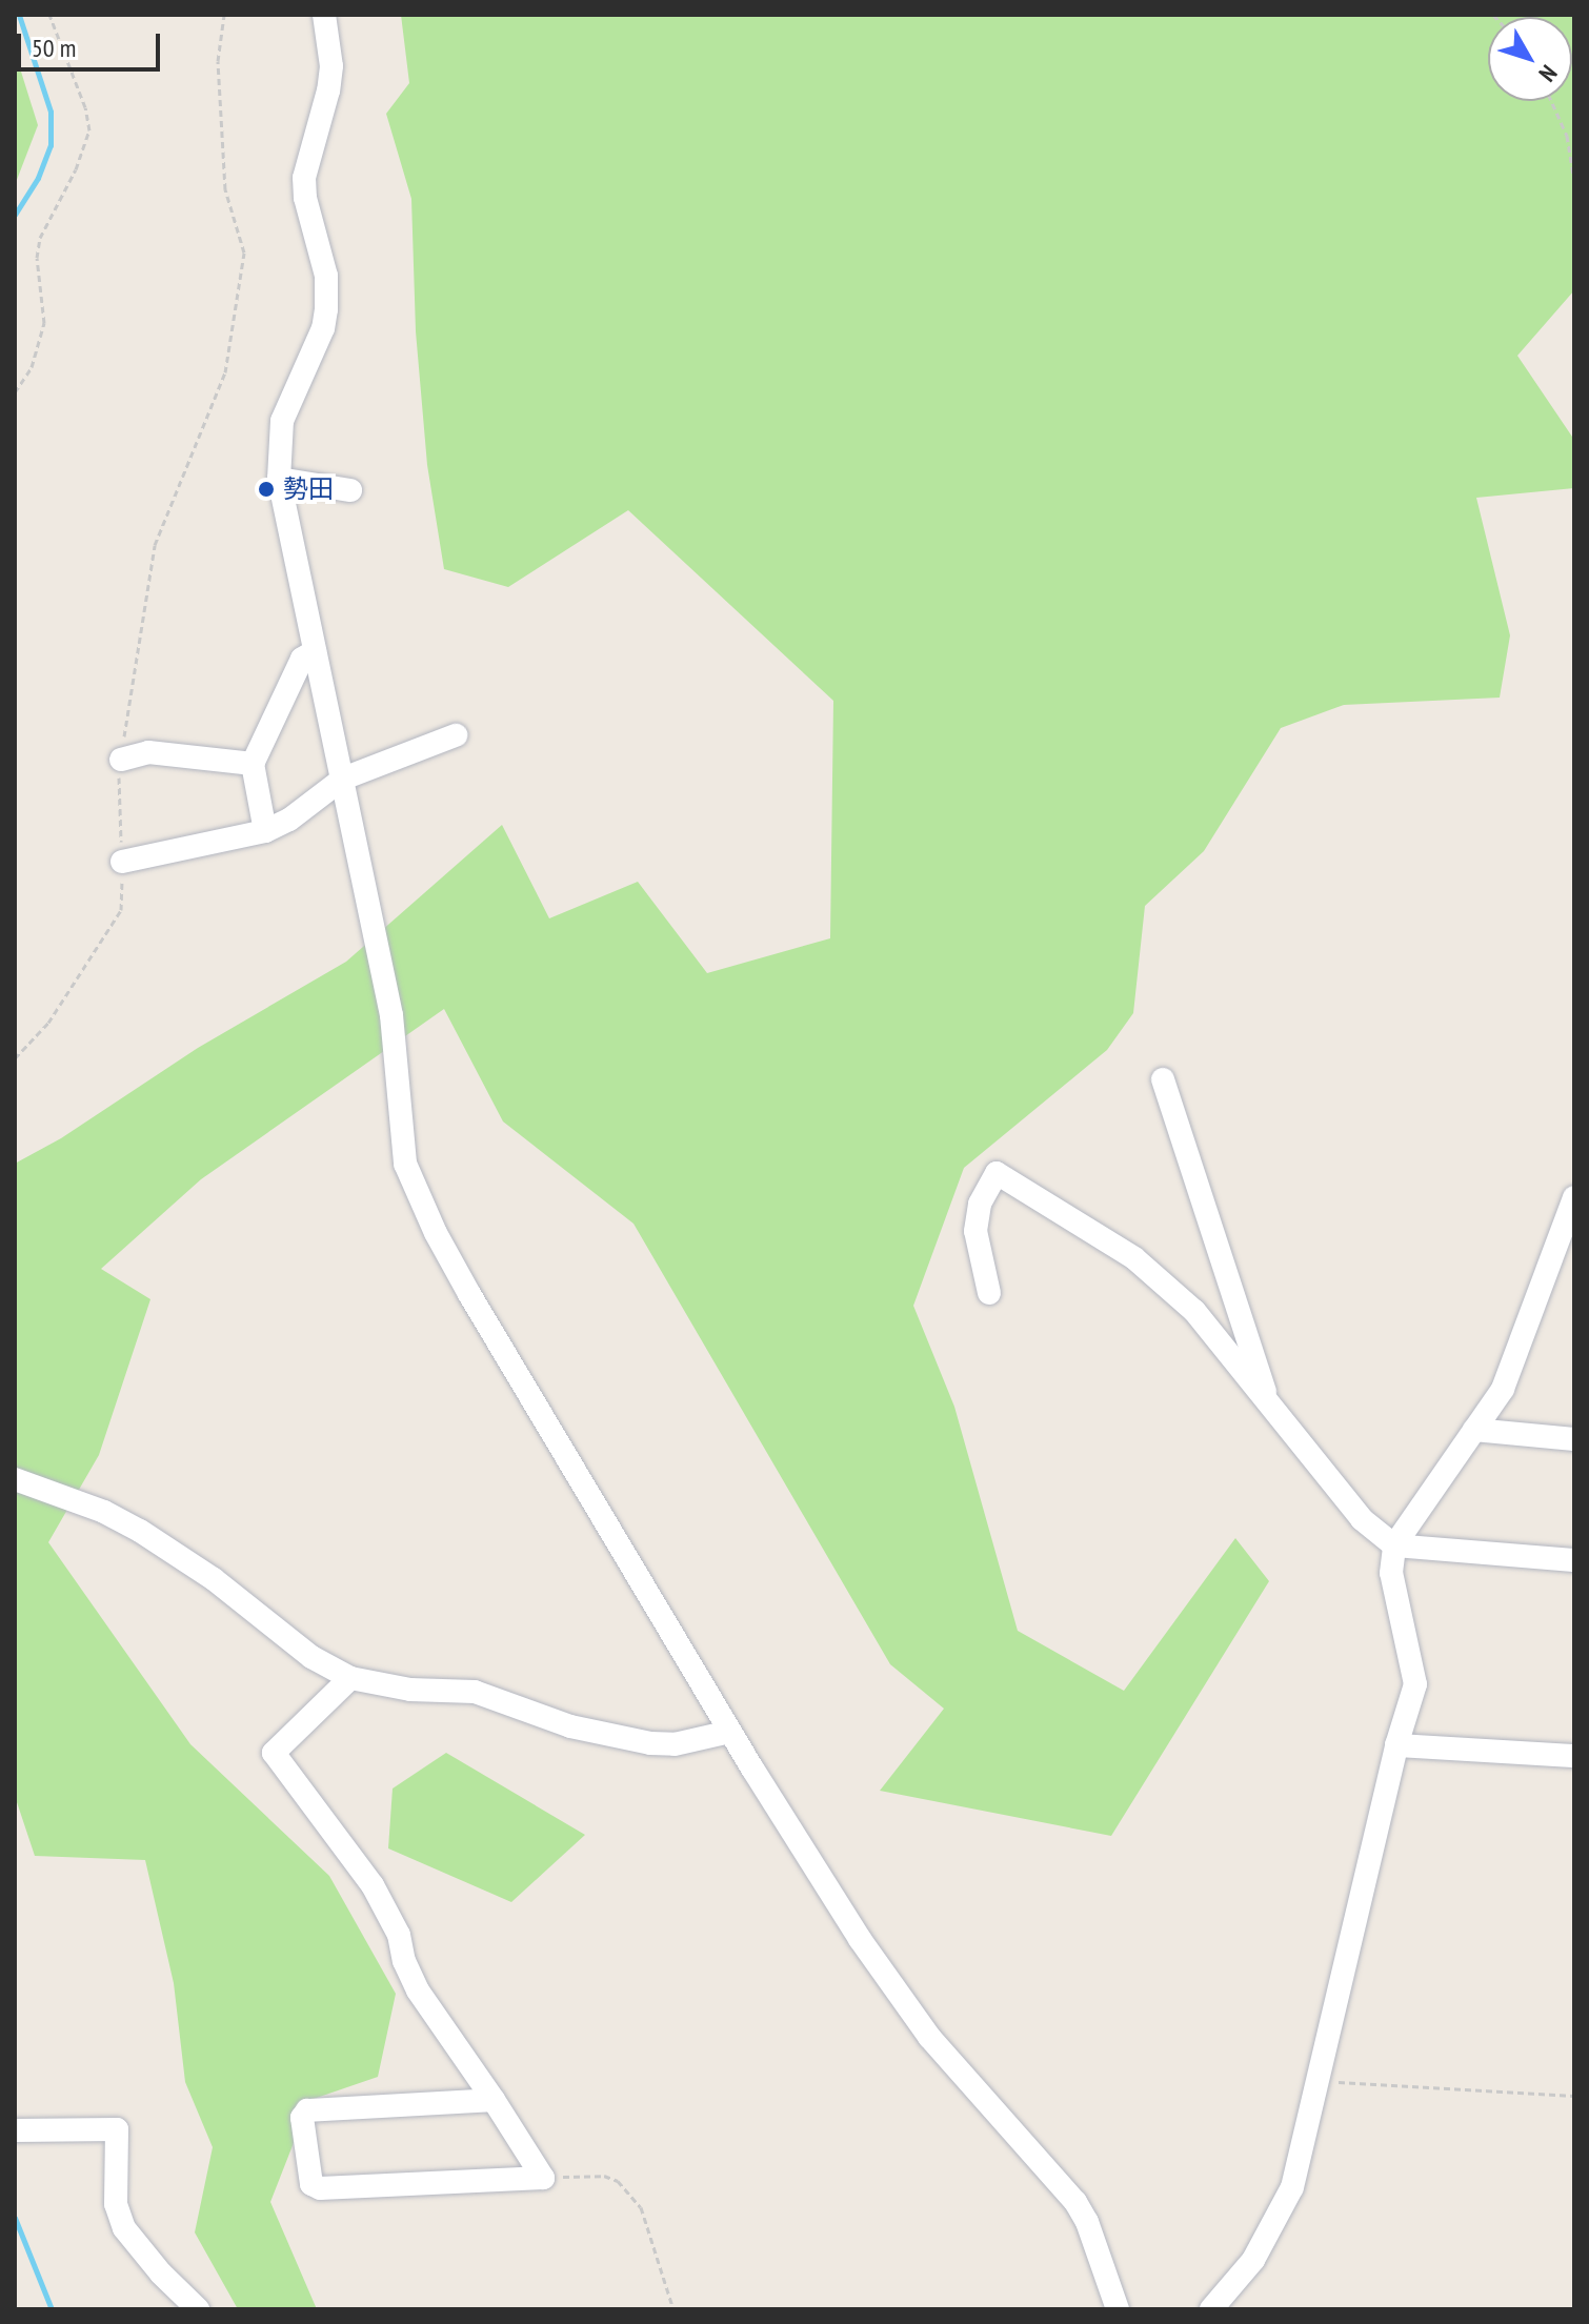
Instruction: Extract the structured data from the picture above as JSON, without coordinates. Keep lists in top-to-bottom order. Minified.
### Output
{"places":["勢田"],"scale_bar":"50 m","north":"bottom right"}
